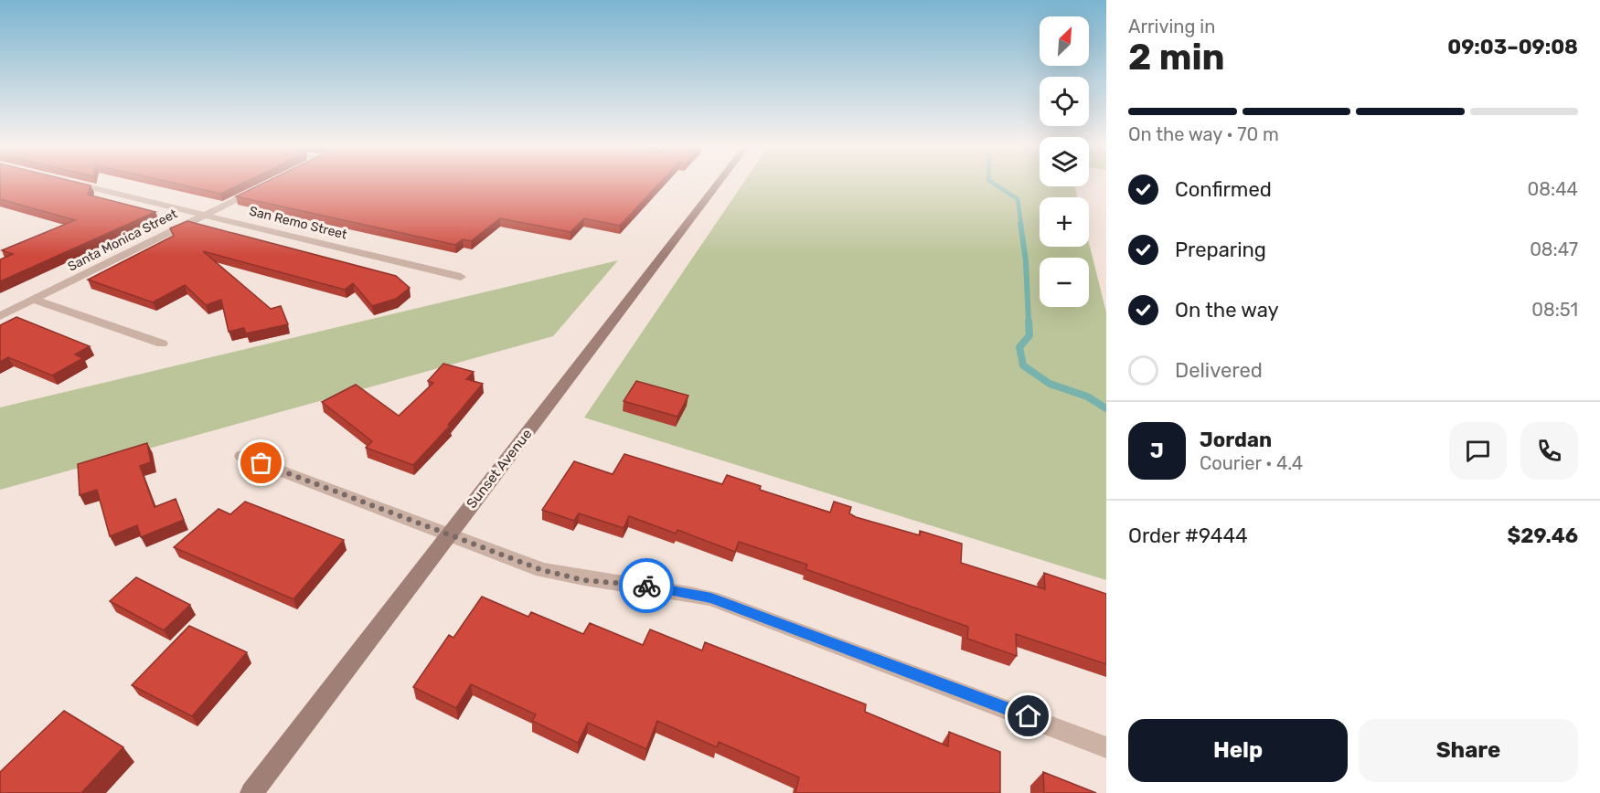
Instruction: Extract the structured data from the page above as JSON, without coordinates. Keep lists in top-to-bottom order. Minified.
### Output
{"streets":{"main road":["Sunset Avenue"],"street":["San Remo Street","Santa Monica Street"]},"crossings":[["San Remo Street","Santa Monica Street"]],"north":"top right","page":{"heading":["2 min","Arriving in","09:03–09:08"],"panel":["Jordan","Courier · 4.4","Order #9444","$29.46"],"map_buttons":["+","−"],"bar":"On the way · 70 m","list":[["Confirmed","08:44"],["Preparing","08:47"],["On the way","08:51"],"Delivered"],"round":"J","buttons":["Help","Share"]}}
